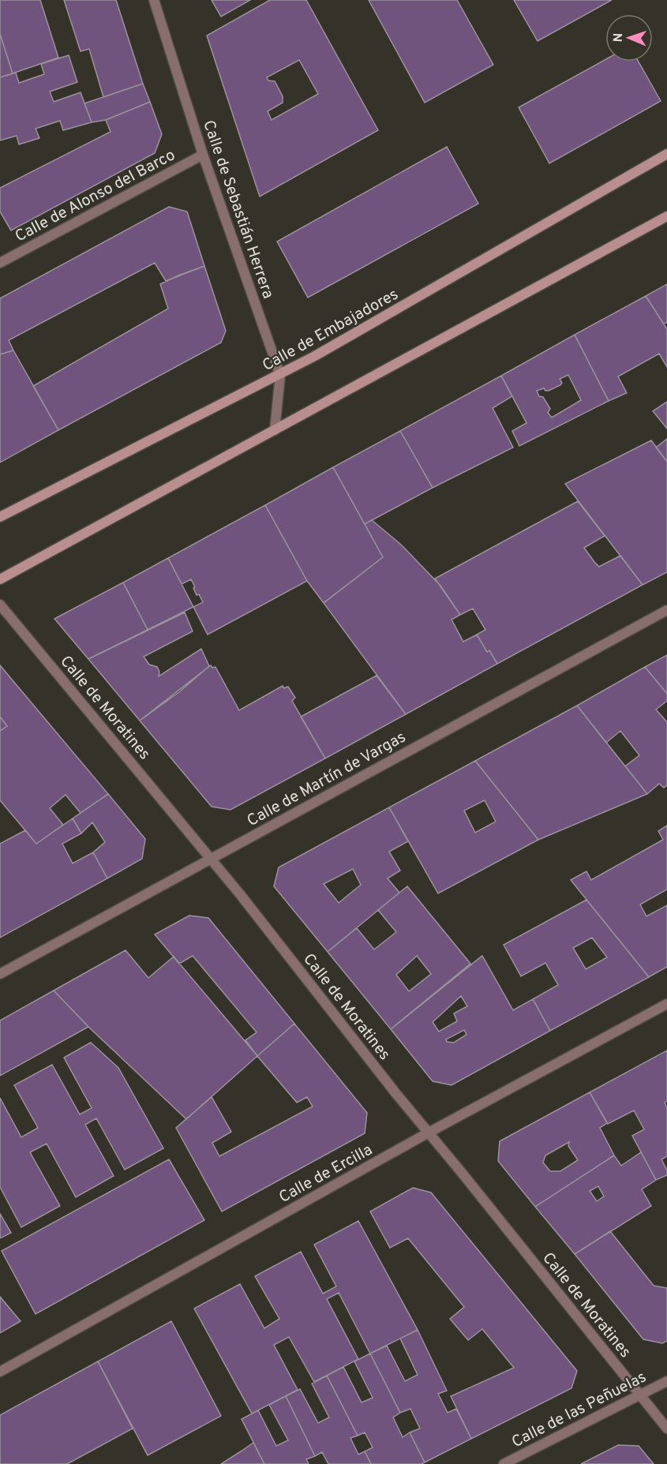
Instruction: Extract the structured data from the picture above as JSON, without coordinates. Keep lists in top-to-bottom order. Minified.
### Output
{"streets":{"main road":["Calle de Embajadores"],"street":["Calle de Alonso del Barco","Calle de Sebastián Herrera","Calle de Moratines","Calle de Martín de Vargas","Calle de Ercilla","Calle de las Peñuelas"]},"crossings":[["Calle de Alonso del Barco","Calle de Sebastián Herrera"],["Calle de Sebastián Herrera","Calle de Embajadores"],["Calle de Moratines","Calle de Martín de Vargas"],["Calle de Moratines","Calle de Ercilla"],["Calle de Moratines","Calle de las Peñuelas"]],"north":"left"}
